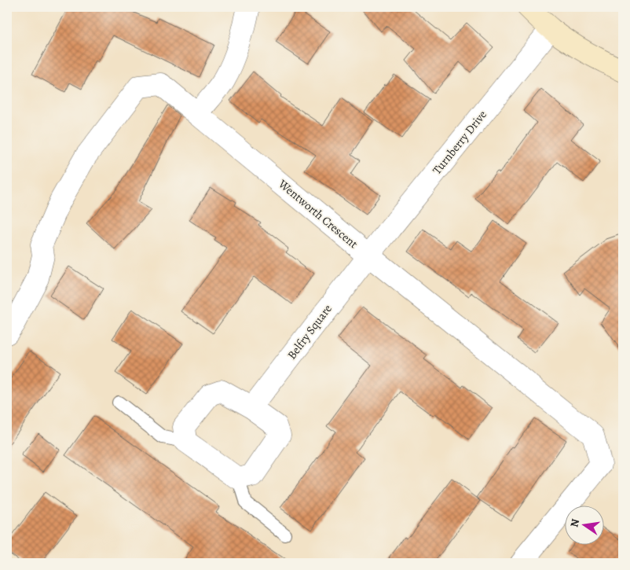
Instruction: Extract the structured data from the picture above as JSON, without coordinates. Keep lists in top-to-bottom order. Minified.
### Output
{"streets":{"street":["Turnberry Drive","Wentworth Crescent","Belfry Square"]},"crossings":[["Turnberry Drive","Wentworth Crescent"],["Turnberry Drive","Belfry Square"],["Wentworth Crescent","Belfry Square"]],"north":"left"}
